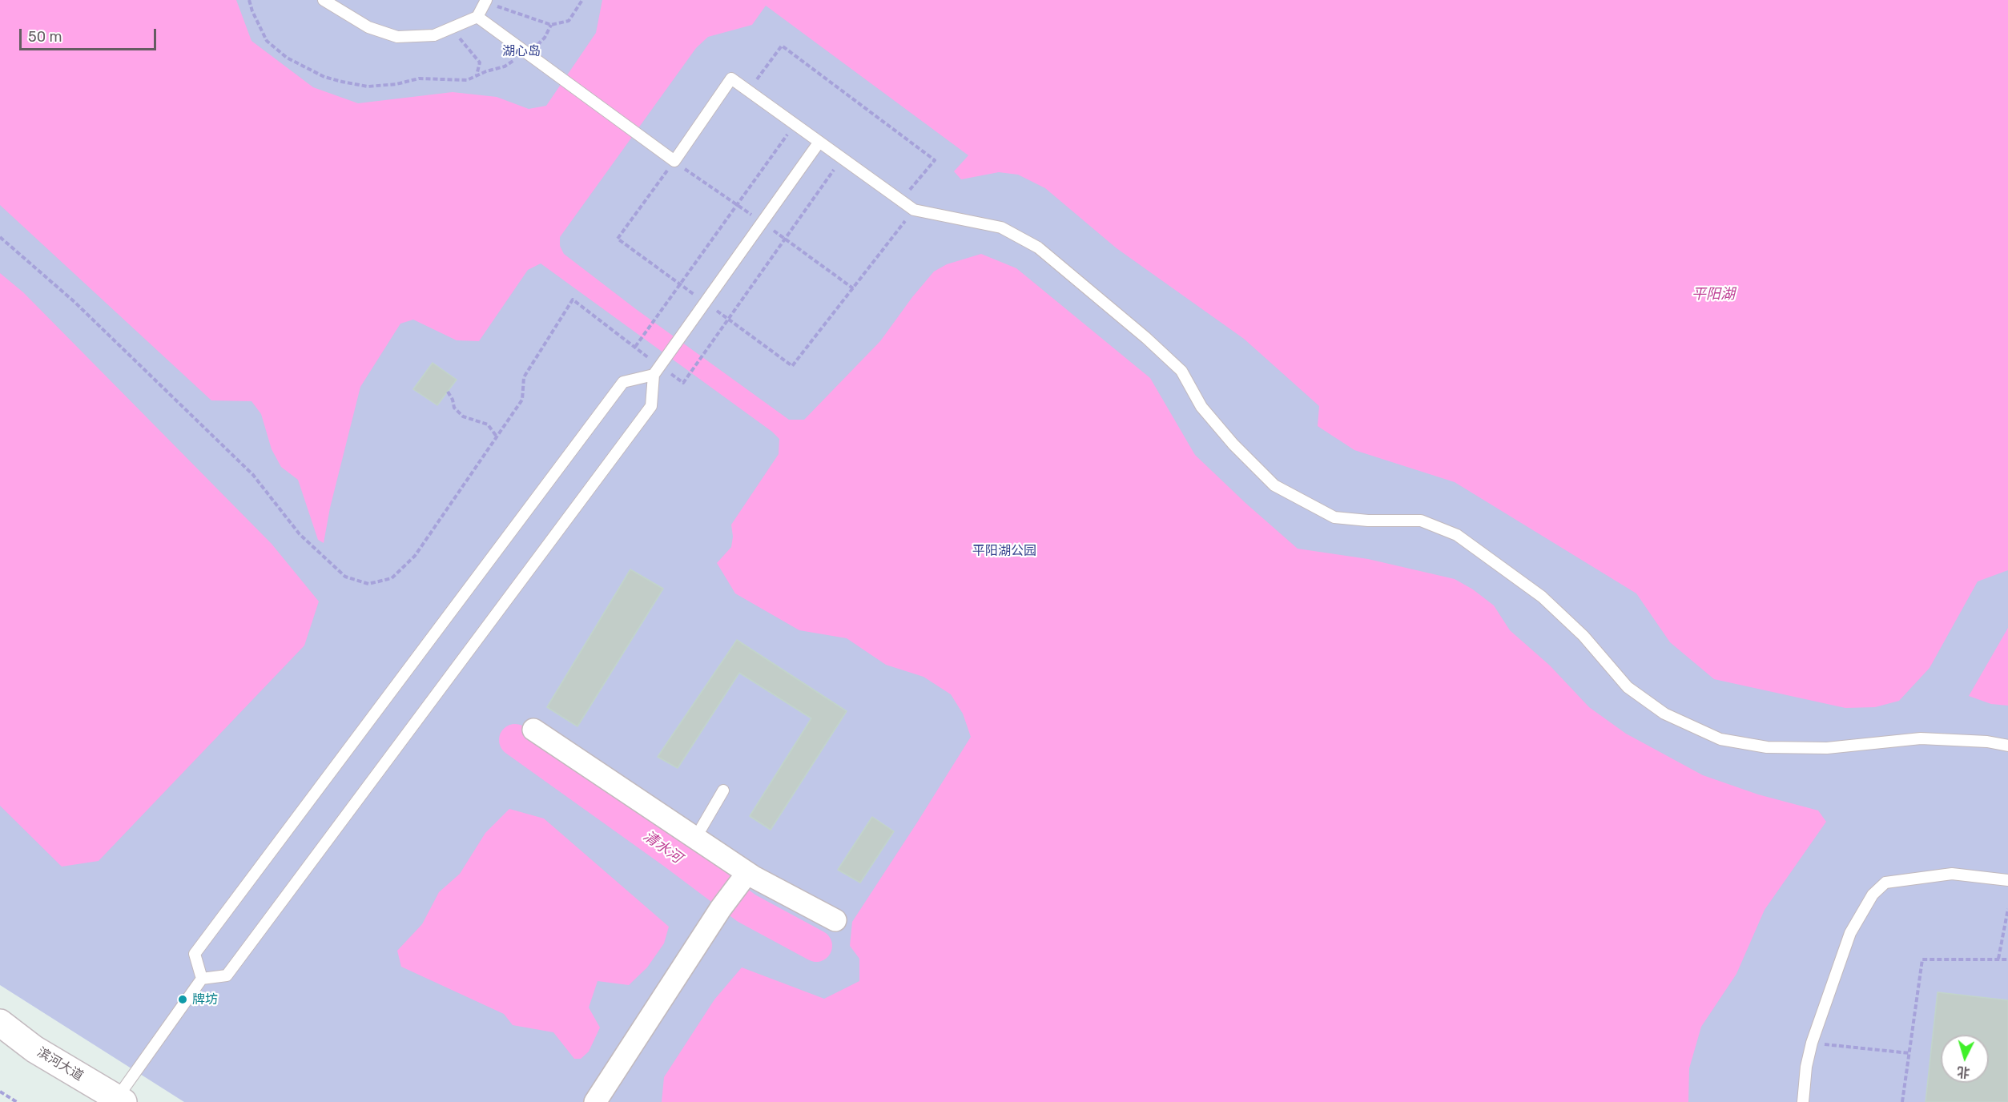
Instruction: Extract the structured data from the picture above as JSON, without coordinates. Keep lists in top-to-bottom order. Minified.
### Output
{"streets":{"main road":["滨河大道"]},"water":["平阳湖","清水河"],"parks":["湖心岛","平阳湖公园"],"places":["牌坊"],"scale_bar":"50 m","north":"bottom"}
